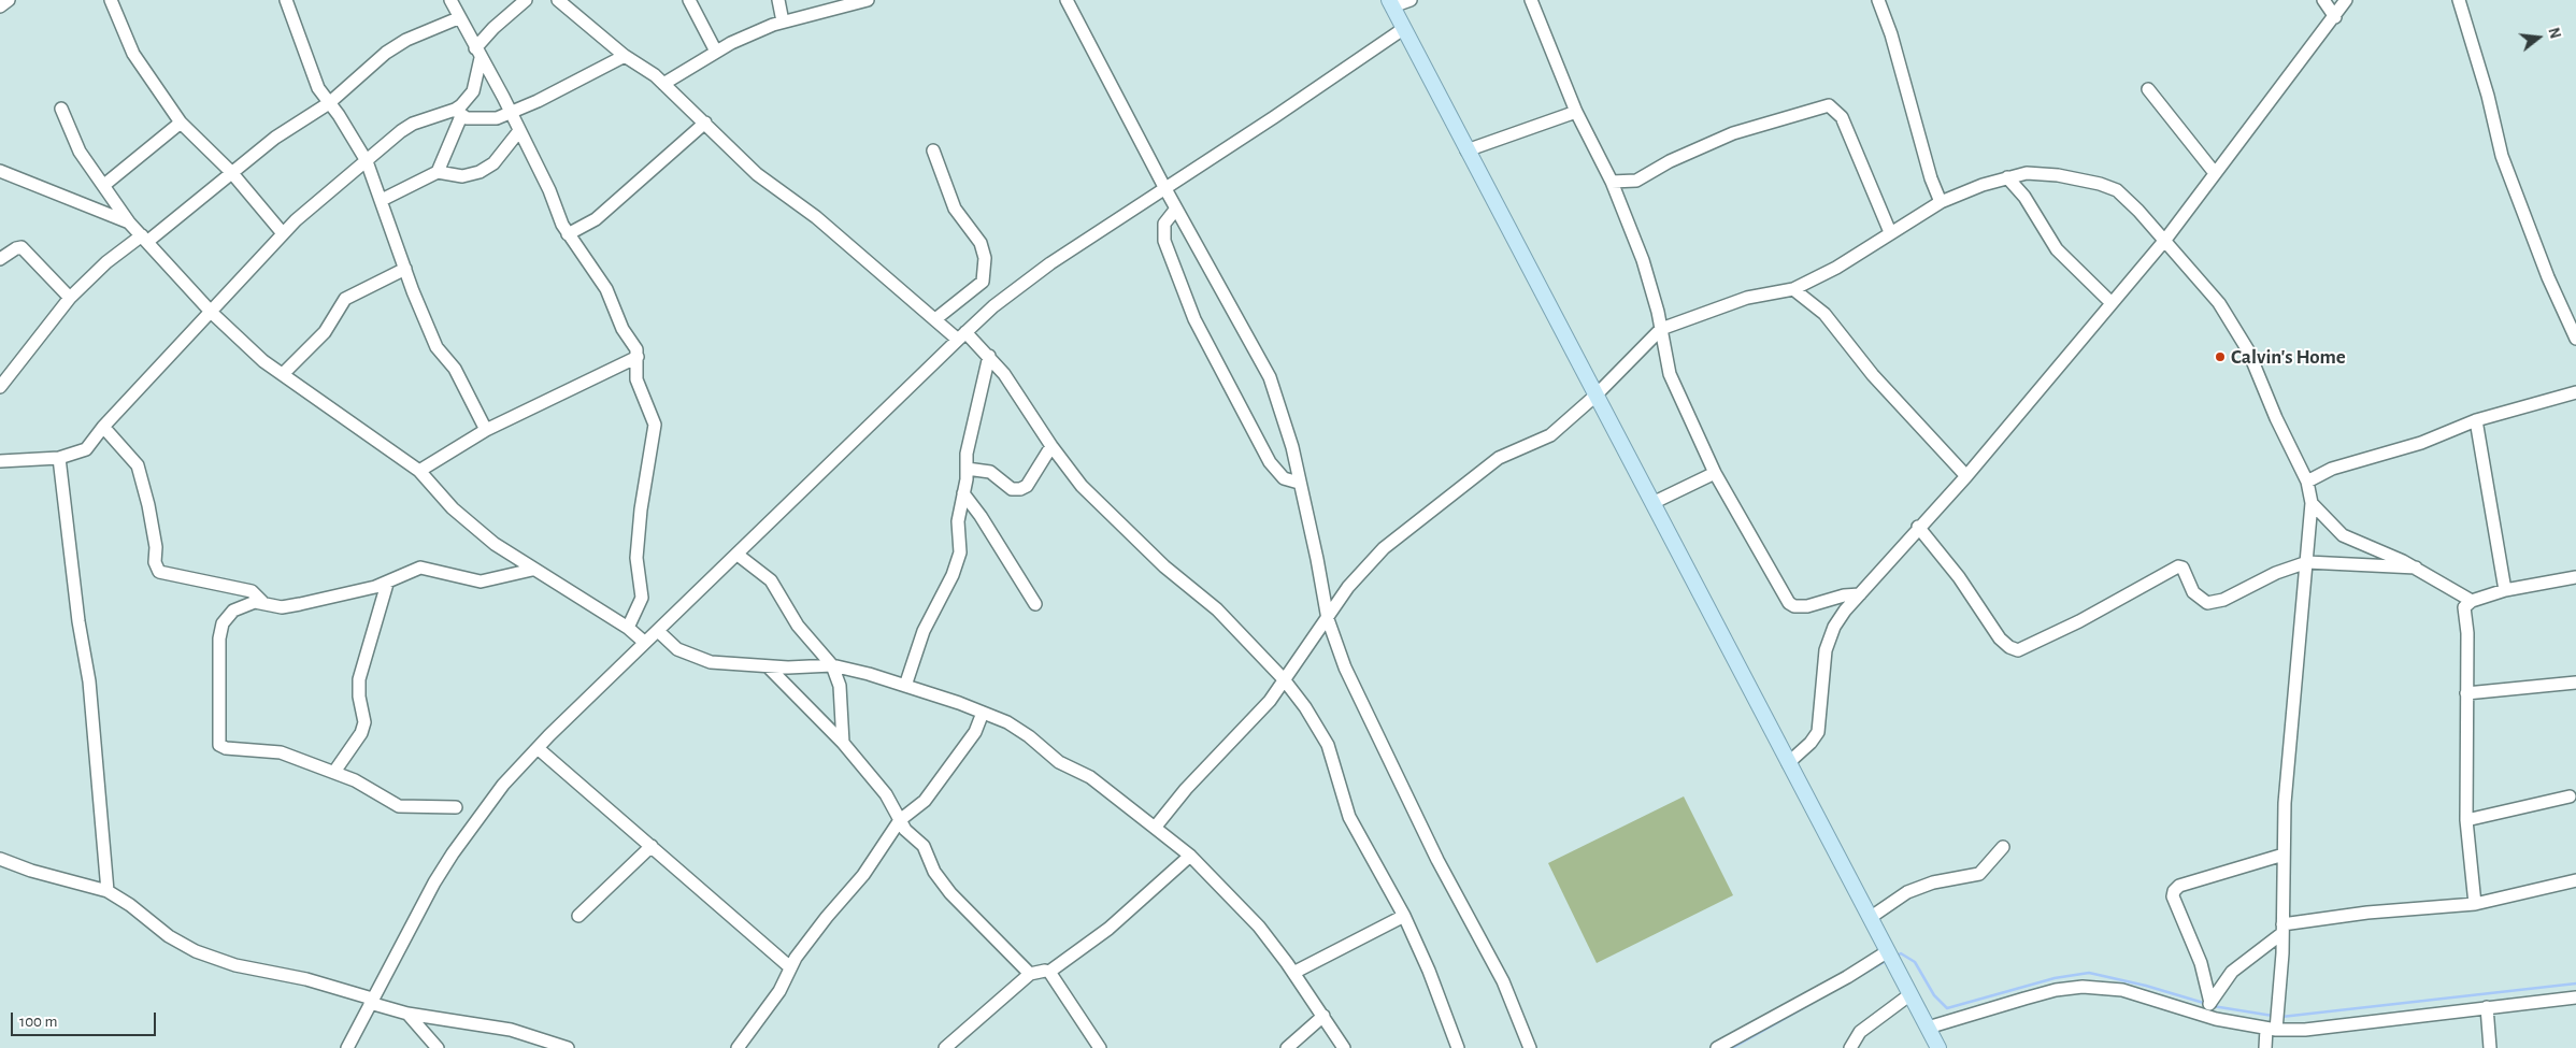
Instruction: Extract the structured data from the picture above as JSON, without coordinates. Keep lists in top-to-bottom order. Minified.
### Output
{"places":["Calvin's Home"],"scale_bar":"100 m","north":"right"}
